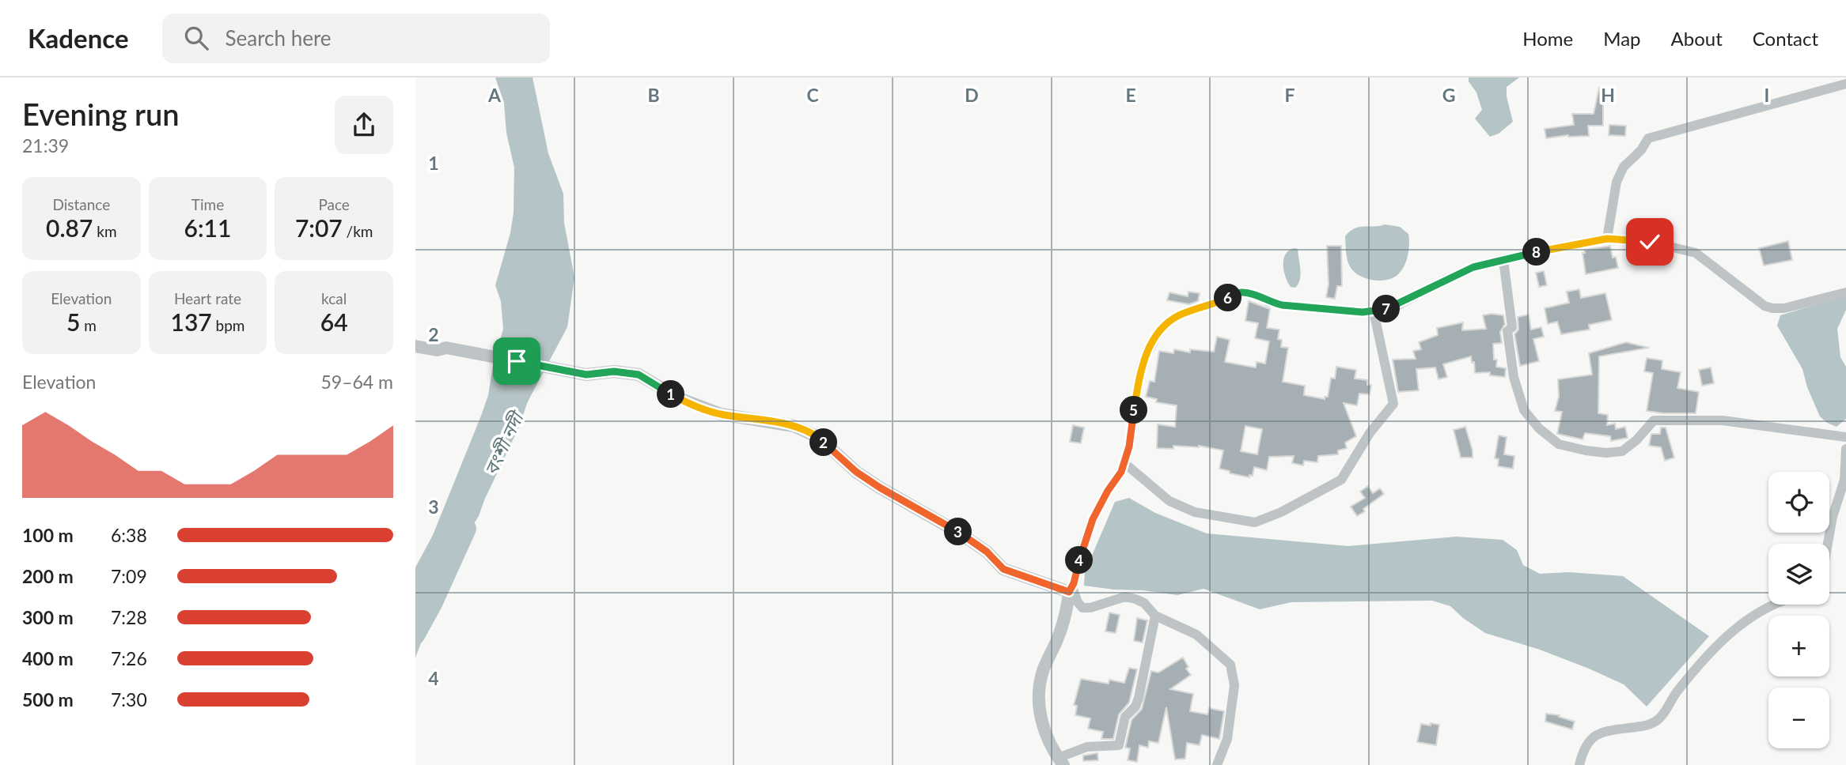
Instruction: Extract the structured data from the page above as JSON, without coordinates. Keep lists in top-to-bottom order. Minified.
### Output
{"water":["বংশী নদী"],"page":{"header":"Kadence","search":"Search here","nav":["Home","Map","About","Contact"],"heading":["Evening run","21:39"],"stats":[["Distance","0.87 km"],["Time","6:11"],["Pace","7:07 /km"],["Elevation","5 m"],["Heart rate","137 bpm"],["kcal","64"]],"pins":["8","6","7","1","5","2","3","4"],"chart":["Elevation","59–64 m"],"map_buttons":["+","−"],"list":[{"name":"100 m","note":"6:38"},{"name":"200 m","note":"7:09"},{"name":"300 m","note":"7:28"},{"name":"400 m","note":"7:26"},{"name":"500 m","note":"7:30"}]},"grid":{"columns":["A","B","C","D","E","F","G","H","I"],"rows":["1","2","3","4"]}}
